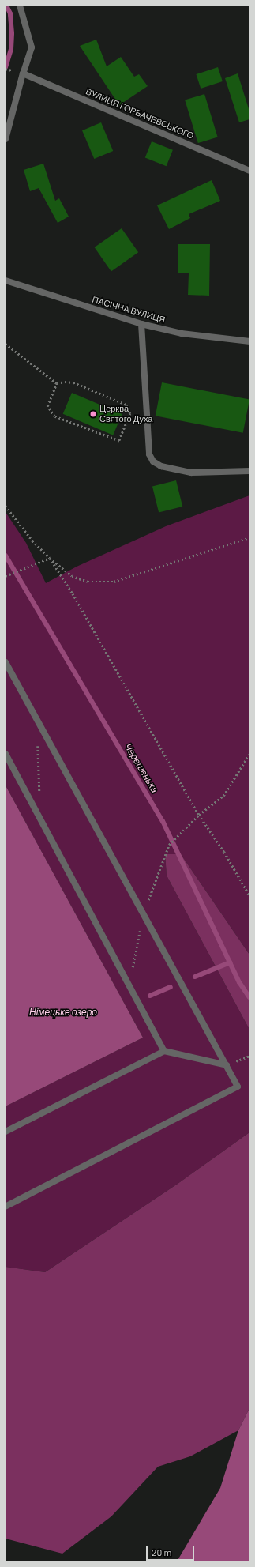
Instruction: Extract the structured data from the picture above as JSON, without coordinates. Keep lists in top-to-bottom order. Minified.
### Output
{"streets":{"street":["ВУЛИЦЯ ГОРБАЧЕВСЬКОГО","ПАСІЧНА ВУЛИЦЯ"]},"water":["Черешенька","Німецьке озеро"],"places":["Церква Святого Духа"],"scale_bar":"20 m"}
